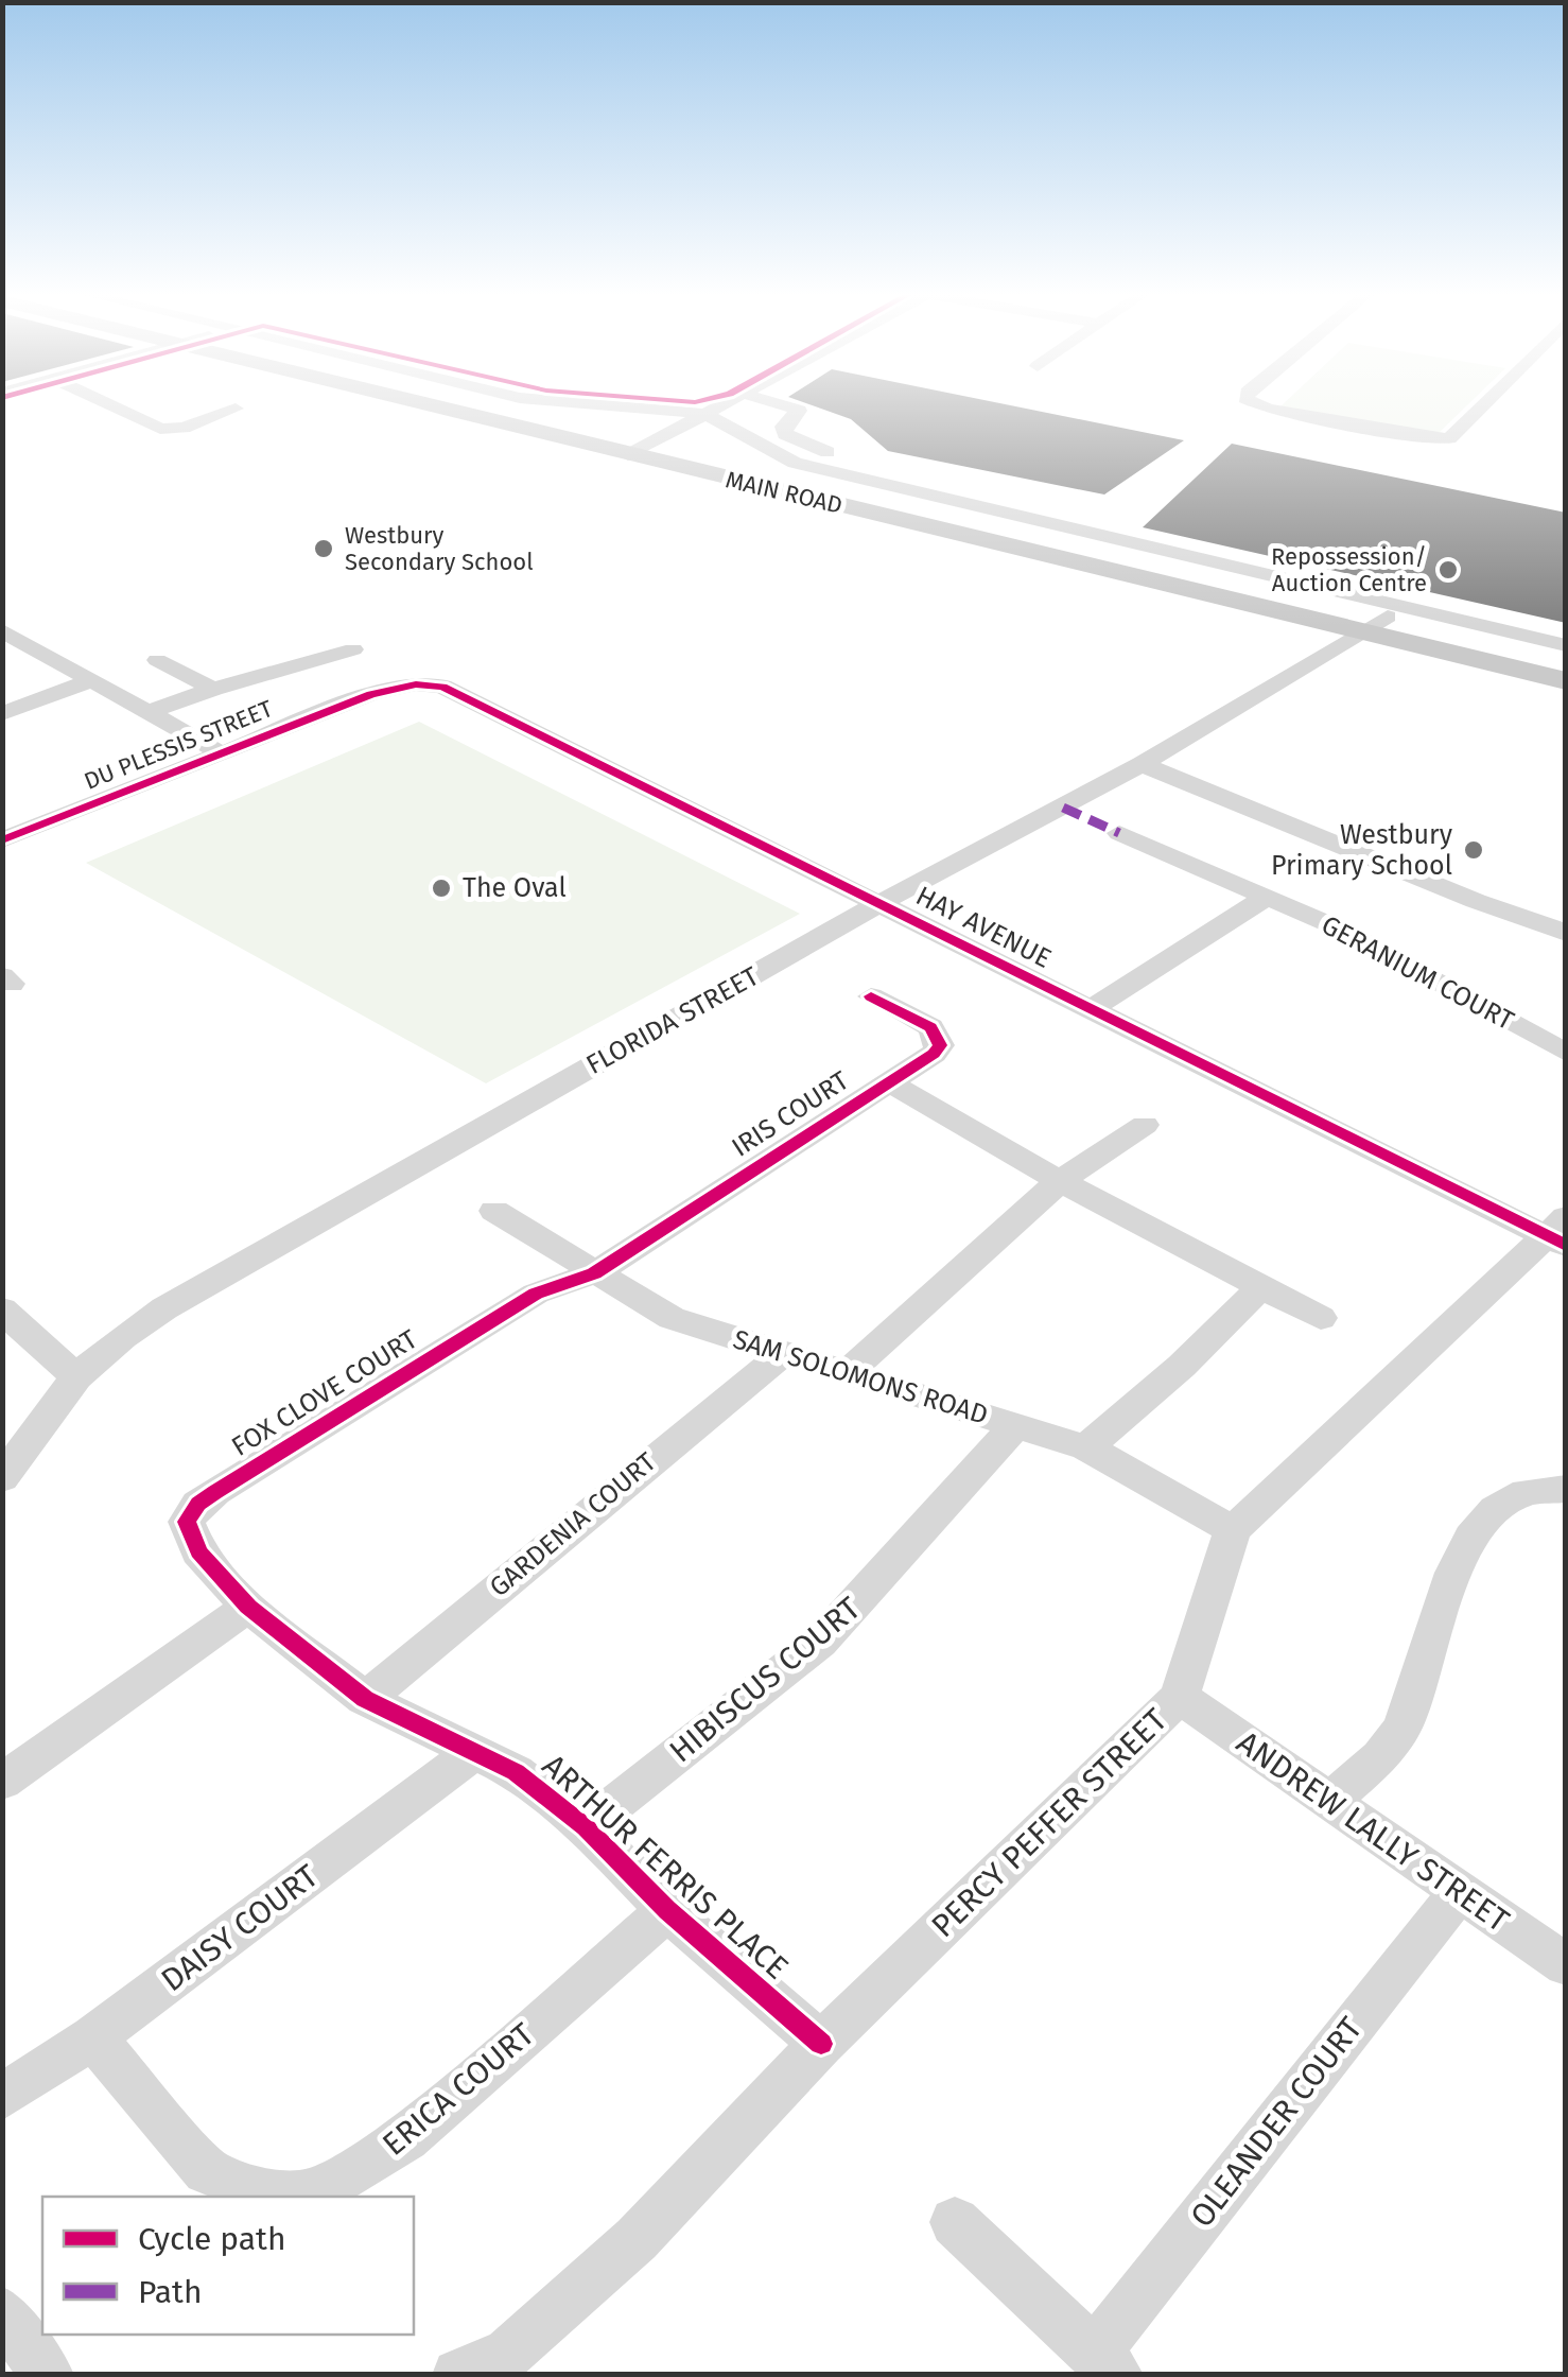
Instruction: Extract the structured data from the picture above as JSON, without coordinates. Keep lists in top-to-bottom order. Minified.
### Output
{"streets":{"main road":["MAIN ROAD"],"street":["DU PLESSIS STREET","HAY AVENUE","GERANIUM COURT","FLORIDA STREET","IRIS COURT","SAM SOLOMONS ROAD","FOX CLOVE COURT","GARDENIA COURT","HIBISCUS COURT","PERCY PEFFER STREET","ANDREW LALLY STREET","ARTHUR FERRIS PLACE","DAISY COURT","ERICA COURT","OLEANDER COURT"]},"crossings":[["MAIN ROAD","FLORIDA STREET"],["DU PLESSIS STREET","HAY AVENUE"],["HAY AVENUE","FLORIDA STREET"],["HAY AVENUE","PERCY PEFFER STREET"],["IRIS COURT","SAM SOLOMONS ROAD"],["IRIS COURT","FOX CLOVE COURT"],["SAM SOLOMONS ROAD","FOX CLOVE COURT"],["SAM SOLOMONS ROAD","GARDENIA COURT"],["SAM SOLOMONS ROAD","HIBISCUS COURT"],["SAM SOLOMONS ROAD","PERCY PEFFER STREET"],["FOX CLOVE COURT","ARTHUR FERRIS PLACE"],["GARDENIA COURT","ARTHUR FERRIS PLACE"],["HIBISCUS COURT","ARTHUR FERRIS PLACE"],["PERCY PEFFER STREET","ANDREW LALLY STREET"],["PERCY PEFFER STREET","ARTHUR FERRIS PLACE"],["ANDREW LALLY STREET","OLEANDER COURT"],["ARTHUR FERRIS PLACE","DAISY COURT"],["ARTHUR FERRIS PLACE","ERICA COURT"],["DAISY COURT","ERICA COURT"]],"places":["Westbury Secondary School","Repossession/ Auction Centre","Westbury Primary School","The Oval"],"legend":["Cycle path","Path"]}
